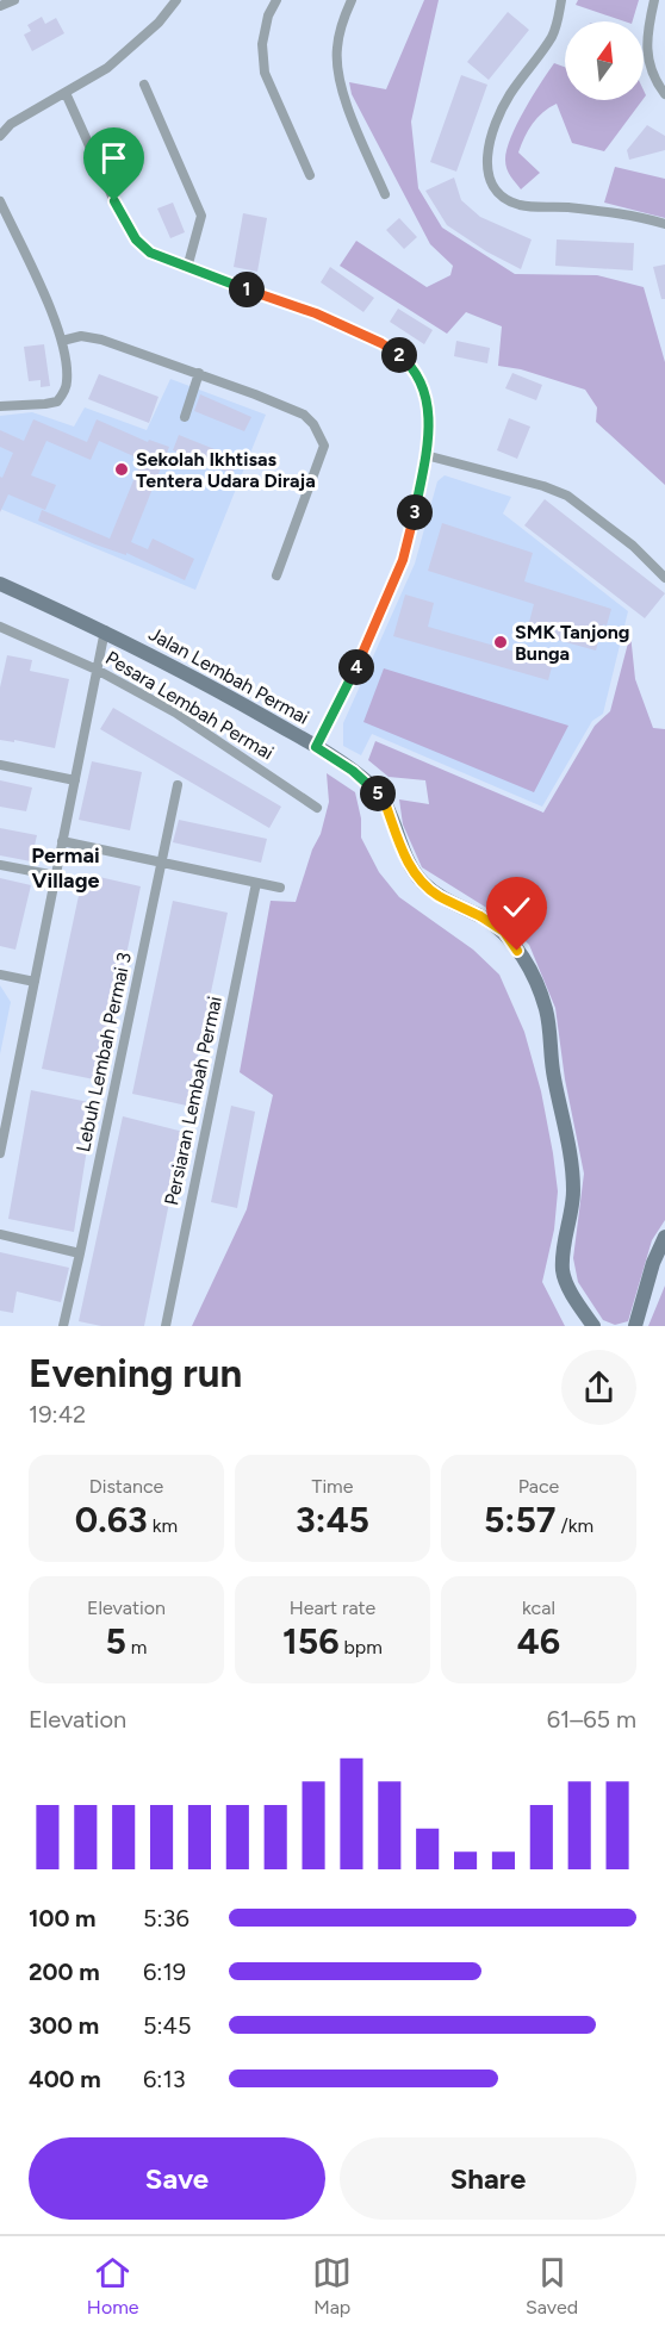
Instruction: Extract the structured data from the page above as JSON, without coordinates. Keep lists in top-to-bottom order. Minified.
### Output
{"streets":{"main road":["Jalan Lembah Permai"],"street":["Pesara Lembah Permai","Lebuh Lembah Permai 3","Persiaran Lembah Permai"]},"districts":["Permai Village"],"places":["Sekolah Ikhtisas Tentera Udara Diraja","SMK Tanjong Bunga"],"north":"top","page":{"pins":["1","2","3","4","5"],"heading":["Evening run","19:42"],"stats":[["Distance","0.63 km"],["Time","3:45"],["Pace","5:57 /km"],["Elevation","5 m"],["Heart rate","156 bpm"],["kcal","46"]],"chart":["Elevation","61–65 m"],"list":[{"name":"100 m","note":"5:36"},{"name":"200 m","note":"6:19"},{"name":"300 m","note":"5:45"},{"name":"400 m","note":"6:13"}],"buttons":["Save","Share"],"tabs":["Home","Map","Saved"]}}
